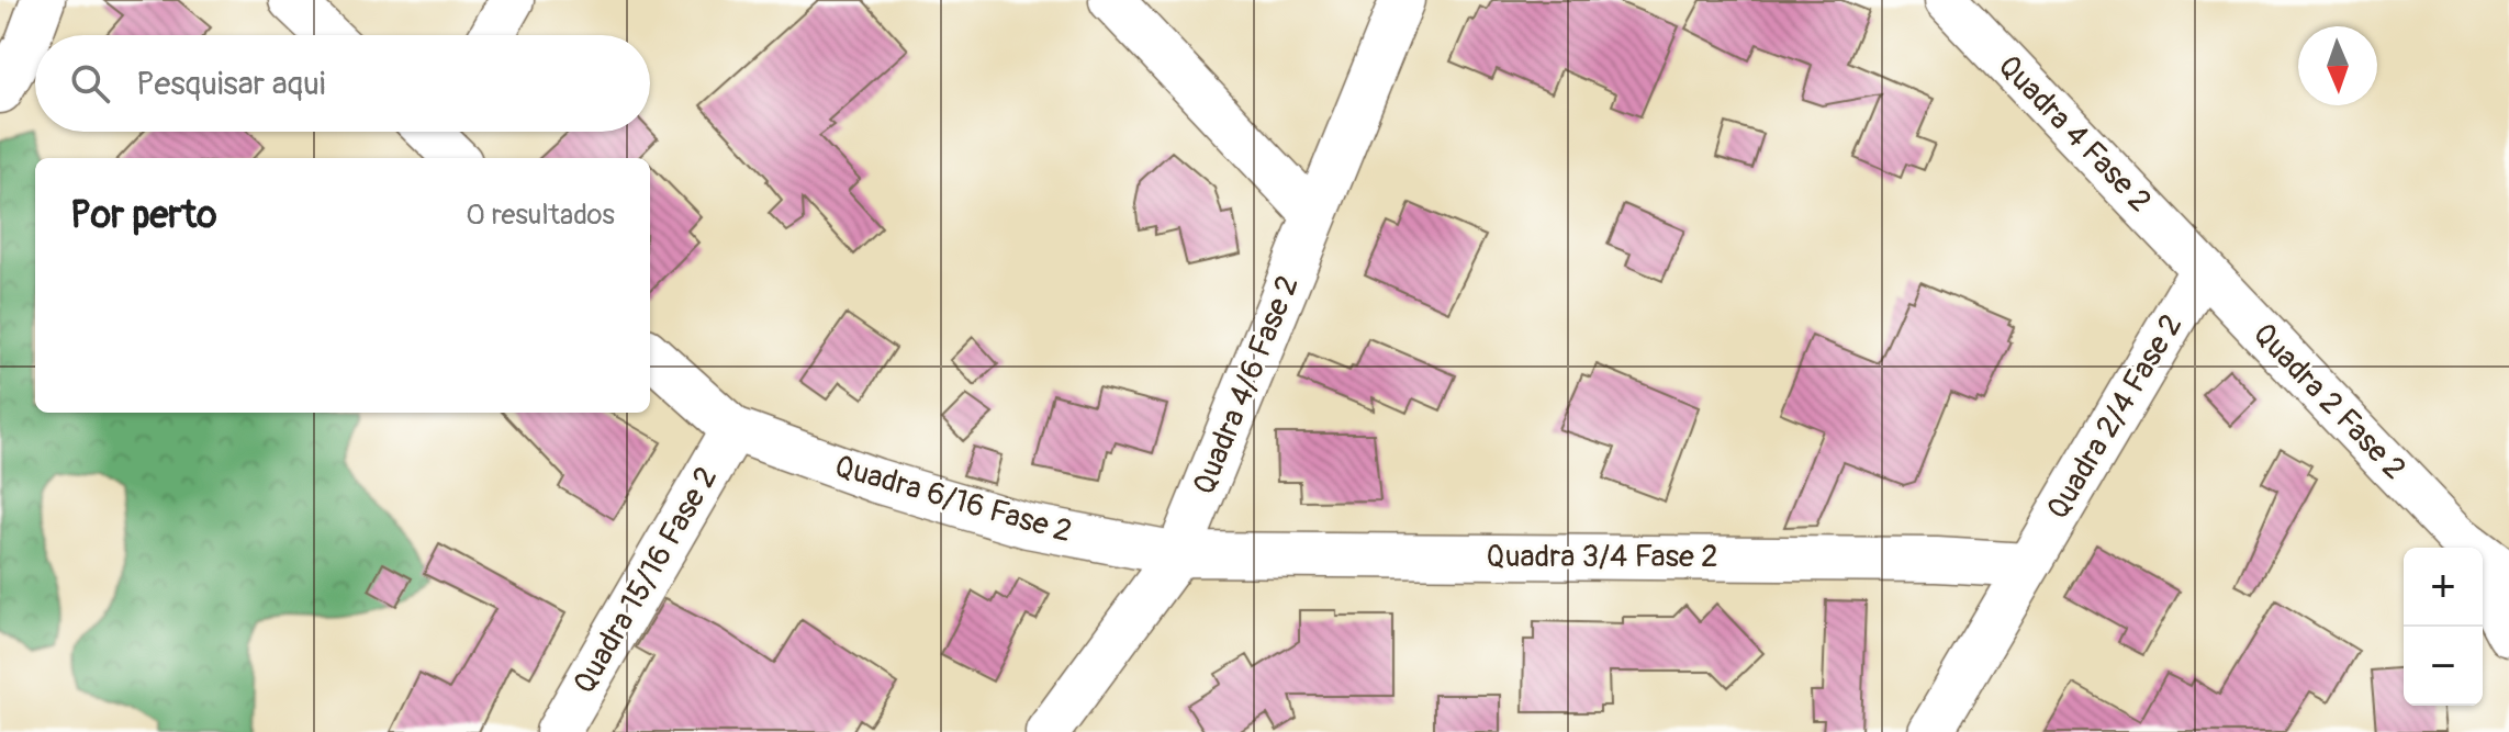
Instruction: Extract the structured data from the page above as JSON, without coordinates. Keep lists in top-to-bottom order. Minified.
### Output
{"streets":{"street":["Quadra 4 Fase 2","Quadra 4/6 Fase 2","Quadra 2 Fase 2","Quadra 2/4 Fase 2","Quadra 6/16 Fase 2","Quadra 3/4 Fase 2","Quadra 15/16 Fase 2"]},"crossings":[["Quadra 4 Fase 2","Quadra 2 Fase 2"],["Quadra 4 Fase 2","Quadra 2/4 Fase 2"],["Quadra 4/6 Fase 2","Quadra 6/16 Fase 2"],["Quadra 4/6 Fase 2","Quadra 3/4 Fase 2"],["Quadra 2 Fase 2","Quadra 2/4 Fase 2"],["Quadra 2/4 Fase 2","Quadra 3/4 Fase 2"],["Quadra 6/16 Fase 2","Quadra 3/4 Fase 2"],["Quadra 6/16 Fase 2","Quadra 15/16 Fase 2"]],"north":"bottom","page":{"search":"Pesquisar aqui","heading":["Por perto","0 resultados"],"map_buttons":["+","−"]}}
